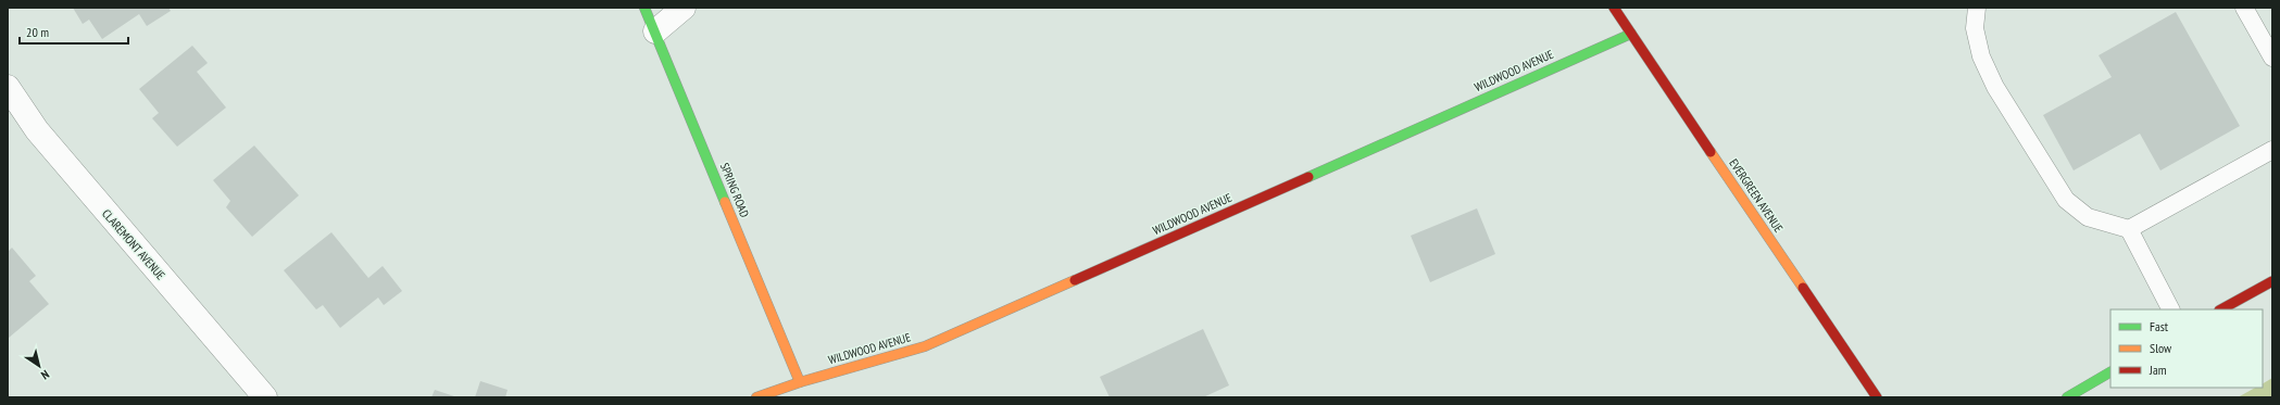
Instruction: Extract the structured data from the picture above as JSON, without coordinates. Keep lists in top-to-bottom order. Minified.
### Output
{"streets":{"street":["WILDWOOD AVENUE","SPRING ROAD","EVERGREEN AVENUE","CLAREMONT AVENUE"]},"crossings":[["WILDWOOD AVENUE","SPRING ROAD"],["WILDWOOD AVENUE","EVERGREEN AVENUE"]],"legend":["Fast","Slow","Jam"],"scale_bar":"20 m","north":"bottom right"}
